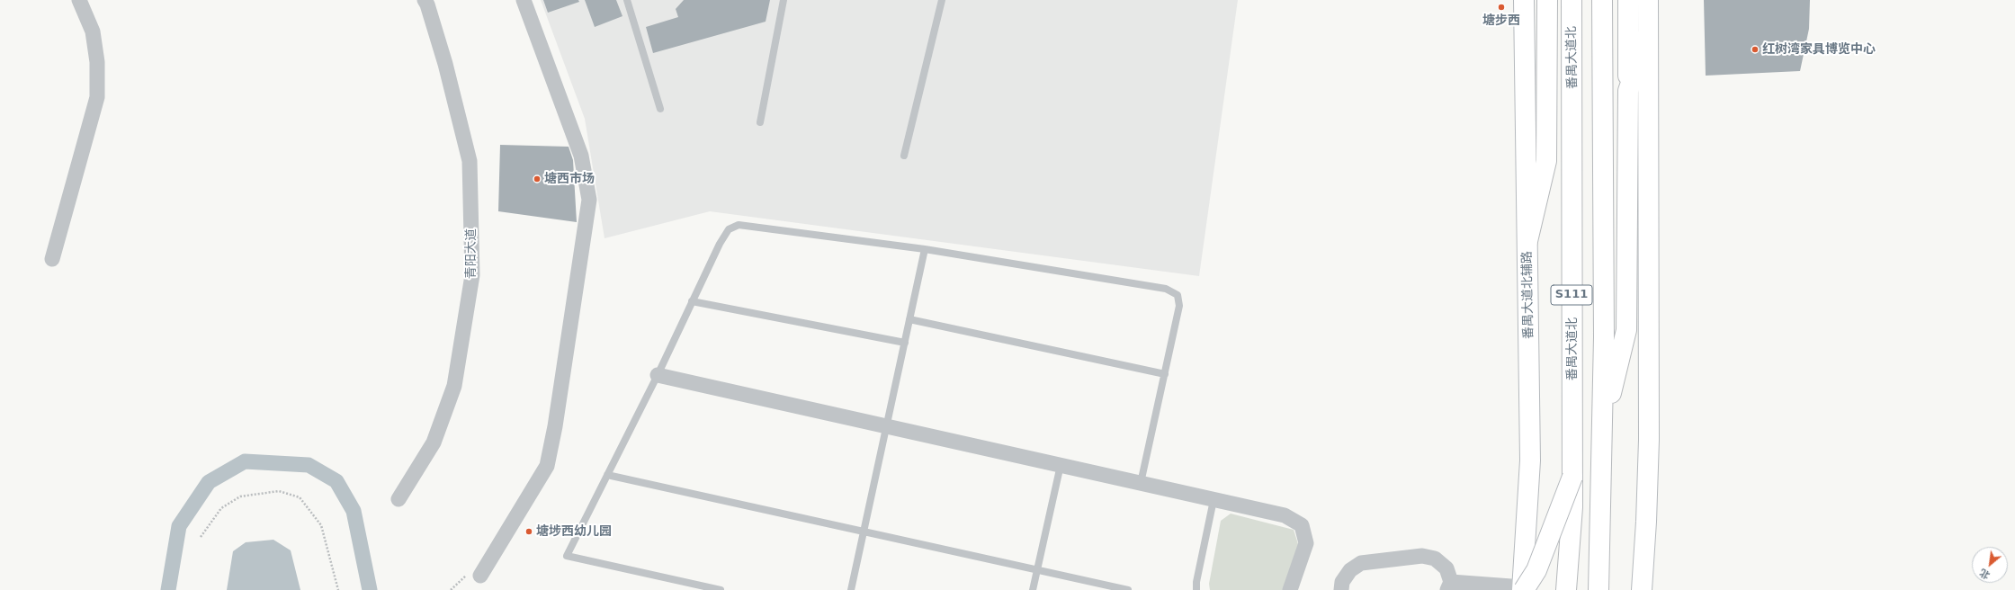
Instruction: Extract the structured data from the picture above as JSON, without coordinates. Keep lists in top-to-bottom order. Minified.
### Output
{"streets":{"main road":["番禺大道北","番禺大道北辅路","S111"],"street":["青阳大道"]},"places":["塘步西","红树湾家具博览中心","塘西市场","塘埗西幼儿园"],"north":"bottom left"}
